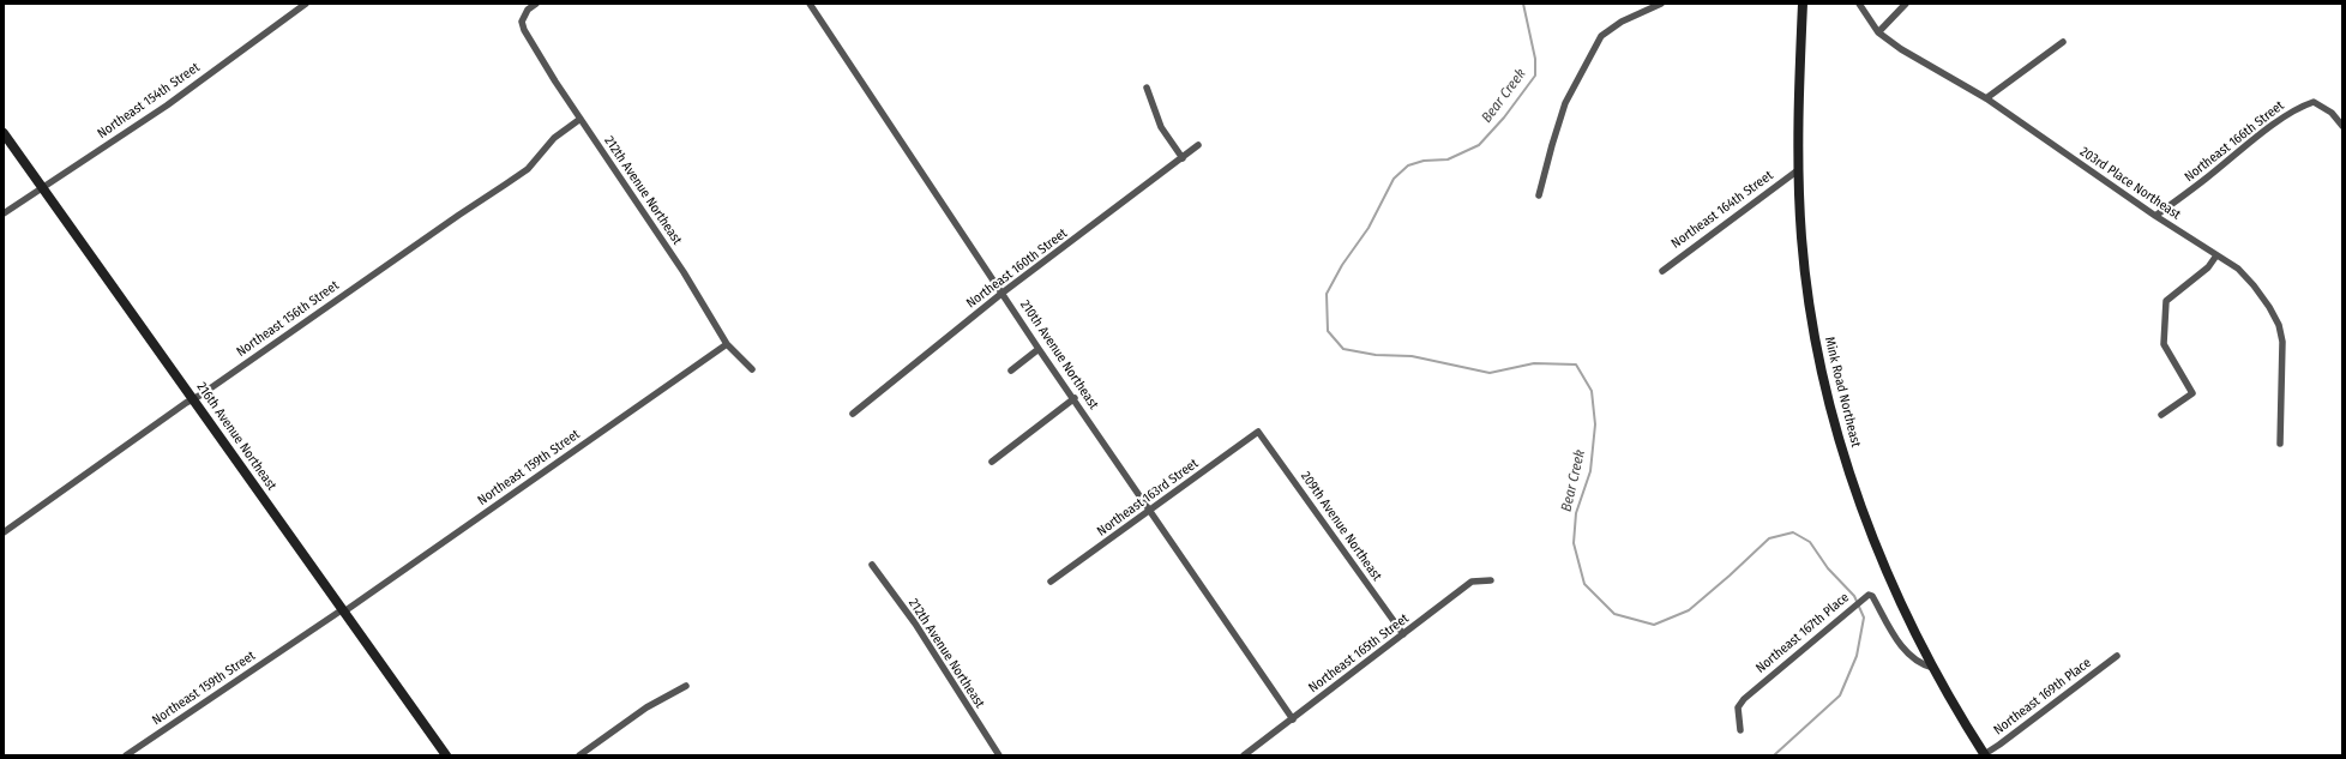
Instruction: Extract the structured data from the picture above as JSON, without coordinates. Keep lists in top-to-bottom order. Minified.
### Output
{"streets":{"street":["Northeast 154th Street","Northeast 166th Street","203rd Place Northeast","212th Avenue Northeast","Northeast 164th Street","Northeast 160th Street","Northeast 156th Street","210th Avenue Northeast","Mink Road Northeast","216th Avenue Northeast","Northeast 159th Street","Northeast 163rd Street","209th Avenue Northeast","Northeast 167th Place","Northeast 165th Street","Northeast 169th Place"]},"crossings":[["Northeast 154th Street","216th Avenue Northeast"],["Northeast 166th Street","203rd Place Northeast"],["212th Avenue Northeast","Northeast 156th Street"],["212th Avenue Northeast","Northeast 159th Street"],["Northeast 164th Street","Mink Road Northeast"],["Northeast 160th Street","210th Avenue Northeast"],["Northeast 156th Street","216th Avenue Northeast"],["210th Avenue Northeast","Northeast 163rd Street"],["210th Avenue Northeast","Northeast 165th Street"],["Mink Road Northeast","Northeast 167th Place"],["Mink Road Northeast","Northeast 169th Place"],["216th Avenue Northeast","Northeast 159th Street"],["Northeast 163rd Street","209th Avenue Northeast"],["209th Avenue Northeast","Northeast 165th Street"]],"water":["Bear Creek"]}
